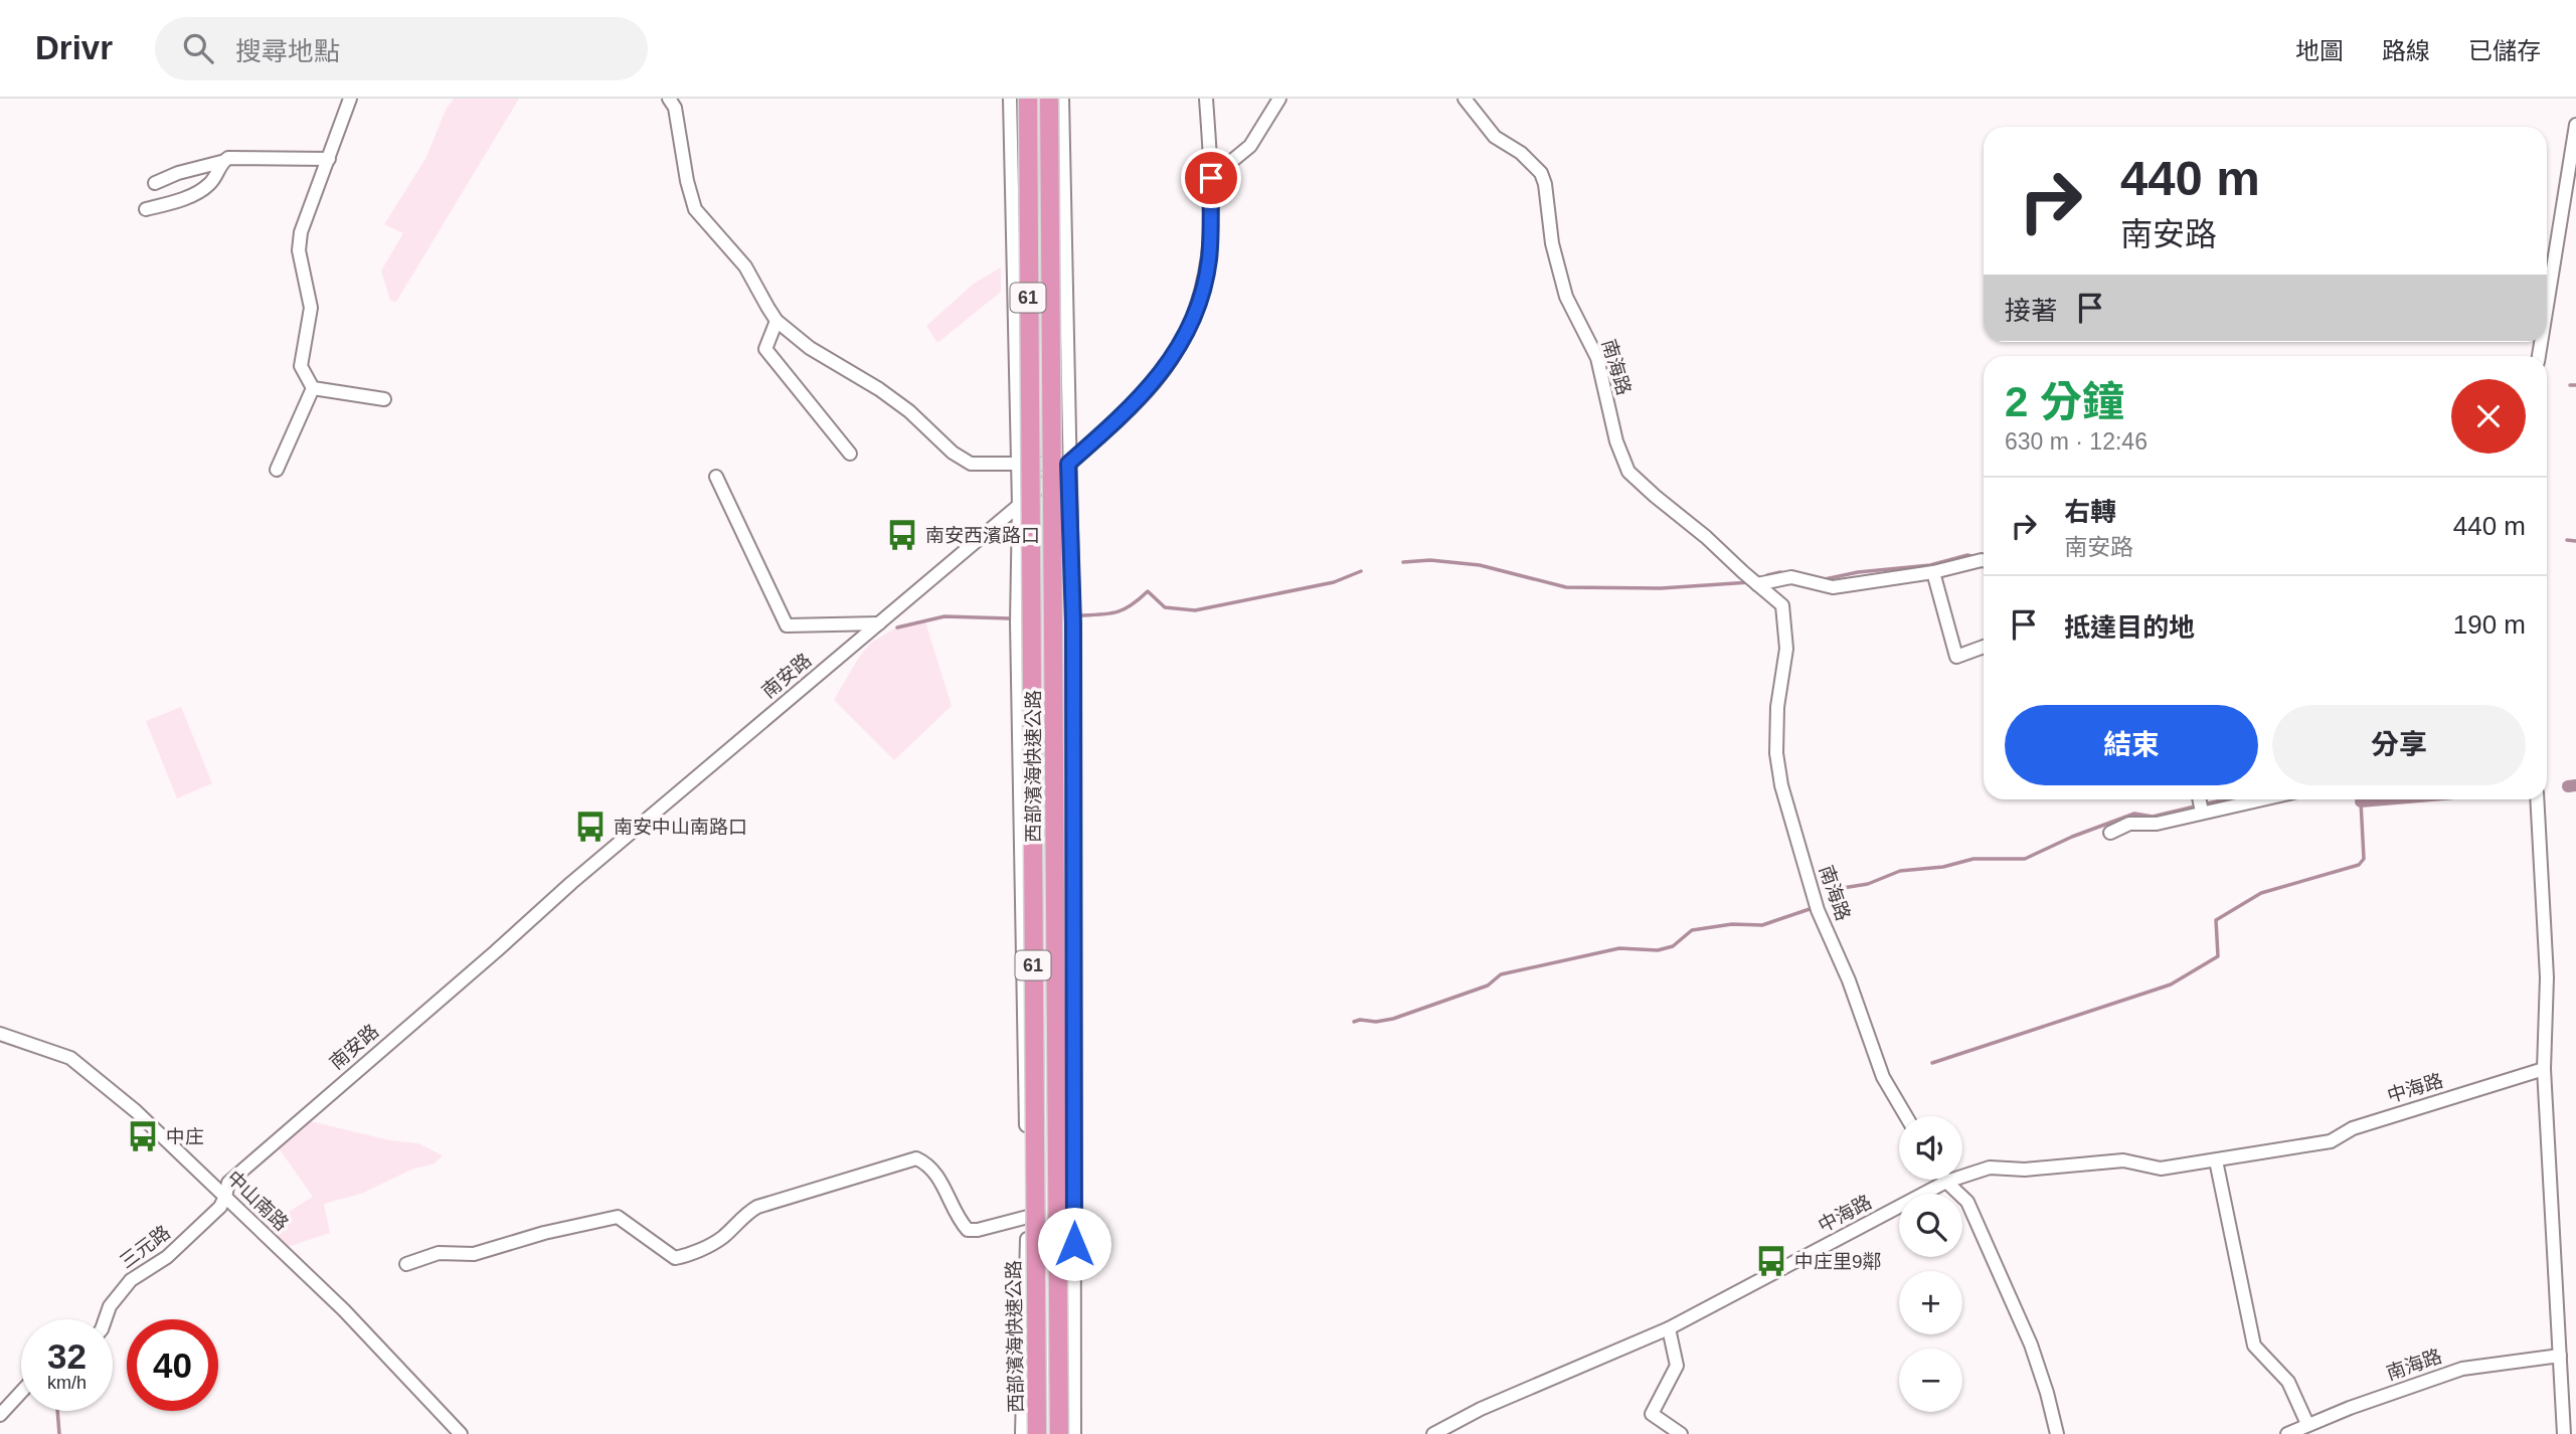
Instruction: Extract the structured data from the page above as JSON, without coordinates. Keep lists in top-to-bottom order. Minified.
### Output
{"streets":{"highway":["61","西部濱海快速公路"],"street":["南海路","南安路","中海路","中山南路","三元路"]},"crossings":[["南安路","中山南路"],["南安路","三元路"],["中山南路","三元路"]],"places":{"bus stop":["南安西濱路口","南安中山南路口","中庄","中庄里9鄰"]},"page":{"header":"Drivr","search":"搜尋地點","nav":["地圖","路線","已儲存"],"turn":["440 m","南安路"],"then":"接著","heading":["2 分鐘","630 m · 12:46"],"list":[{"name":"右轉","note":"南安路","value":"440 m"},{"name":"抵達目的地","value":"190 m"}],"buttons":["結束","分享"],"map_buttons":["+","−"],"speed":"32 km/h","limit":"40"}}
